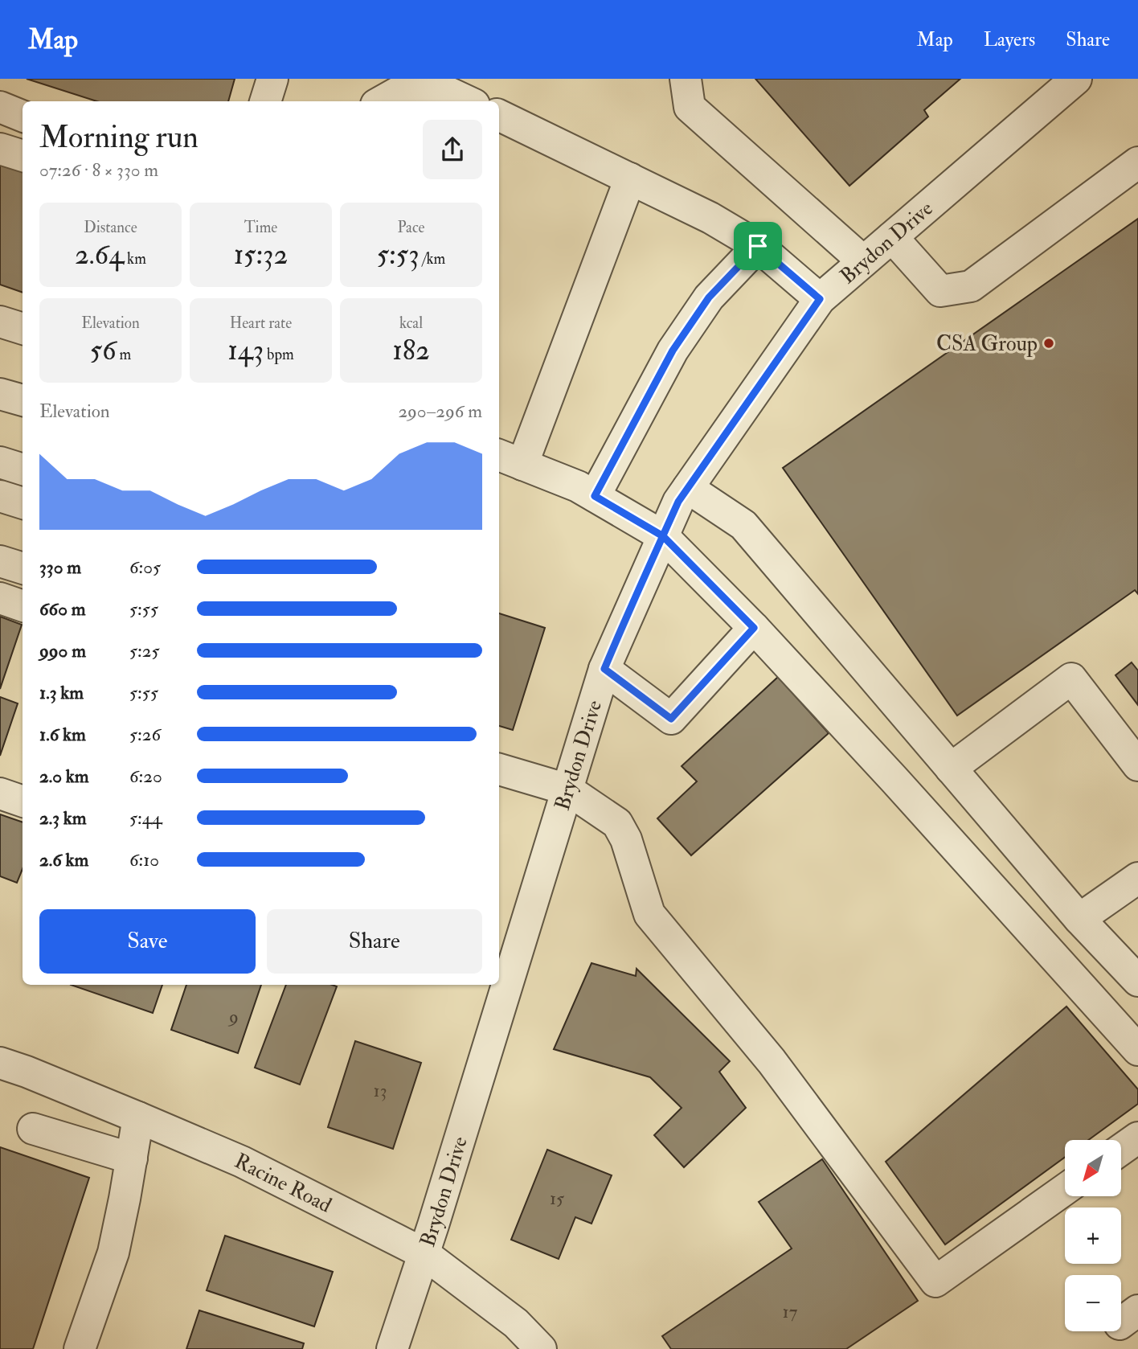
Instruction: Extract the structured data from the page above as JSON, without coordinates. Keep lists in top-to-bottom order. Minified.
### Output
{"streets":{"street":["Brydon Drive","Racine Road"]},"crossings":[["Brydon Drive","Racine Road"]],"places":["CSA Group"],"house_numbers":["9","13","15","17"],"north":"bottom left","page":{"header":"Map","nav":["Map","Layers","Share"],"heading":["Morning run","07:26 · 8 × 330 m"],"stats":[["Distance","2.64 km"],["Time","15:32"],["Pace","5:53 /km"],["Elevation","56 m"],["Heart rate","143 bpm"],["kcal","182"]],"chart":["Elevation","290–296 m"],"list":[{"name":"330 m","note":"6:05"},{"name":"660 m","note":"5:55"},{"name":"990 m","note":"5:25"},{"name":"1.3 km","note":"5:55"},{"name":"1.6 km","note":"5:26"},{"name":"2.0 km","note":"6:20"},{"name":"2.3 km","note":"5:44"},{"name":"2.6 km","note":"6:10"}],"buttons":["Save","Share"],"map_buttons":["+","−"]}}
